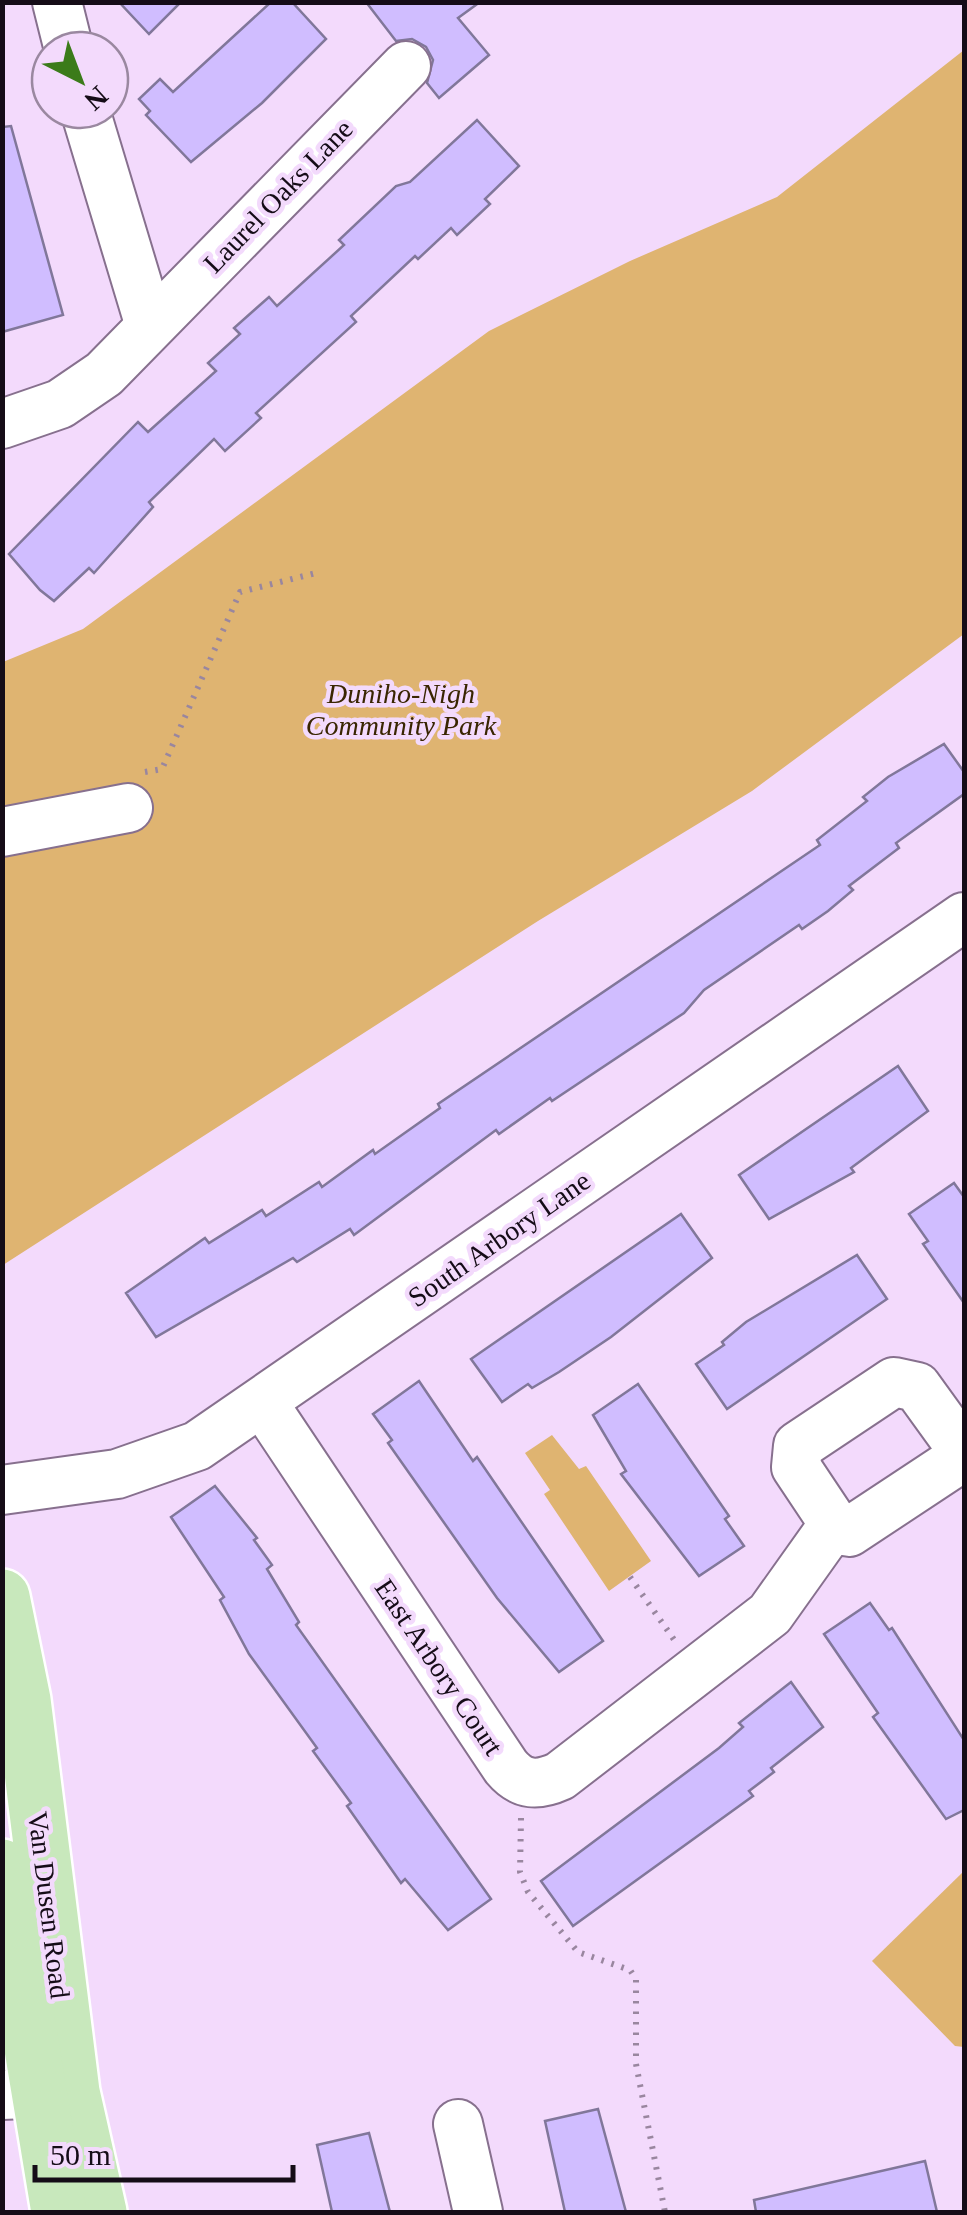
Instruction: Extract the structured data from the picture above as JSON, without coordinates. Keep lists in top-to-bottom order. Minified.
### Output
{"streets":{"main road":["Van Dusen Road"],"street":["Laurel Oaks Lane","South Arbory Lane","East Arbory Court"]},"crossings":[["South Arbory Lane","East Arbory Court"]],"parks":["Duniho-Nigh Community Park"],"scale_bar":"50 m","north":"bottom right"}
